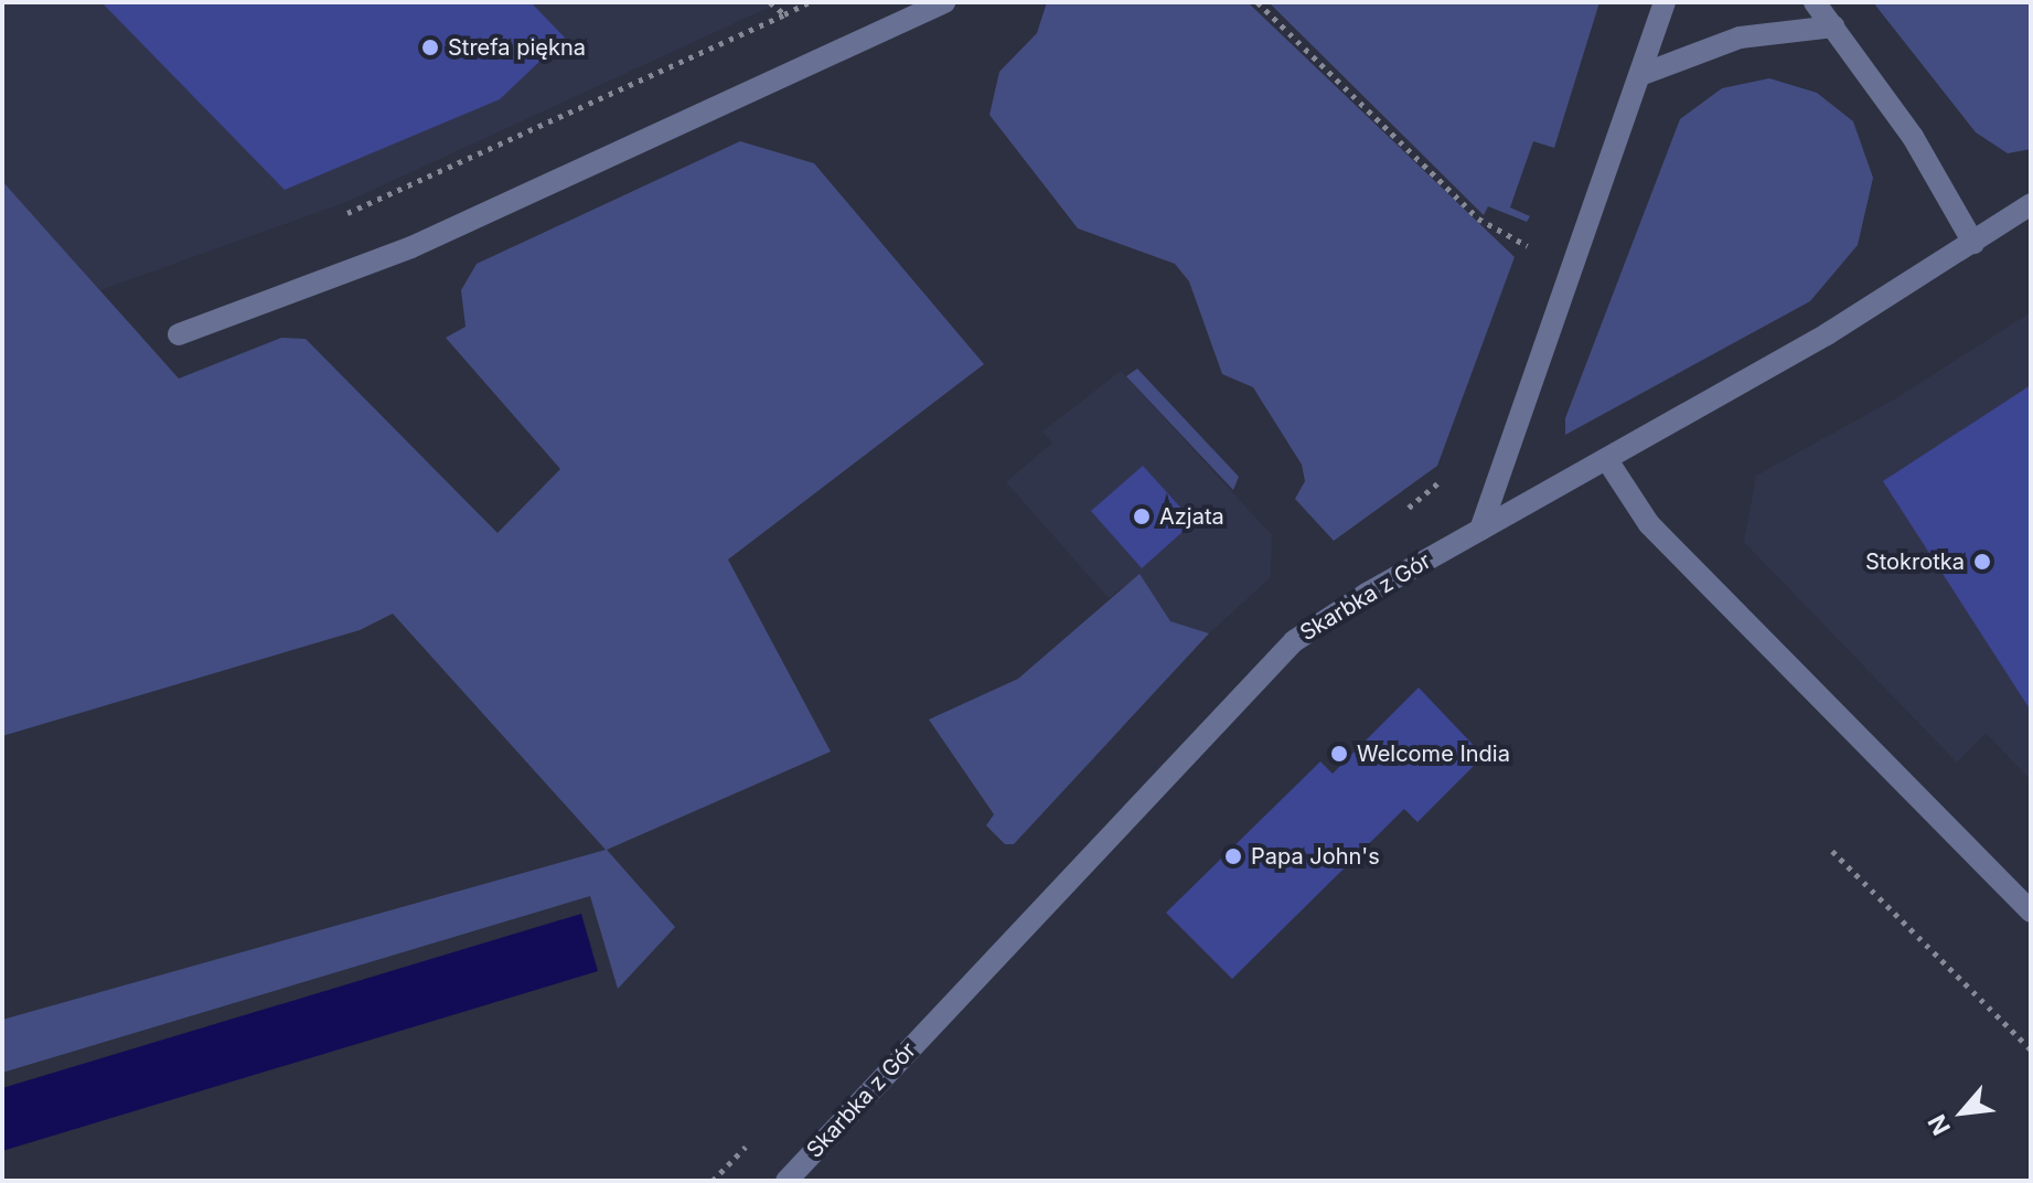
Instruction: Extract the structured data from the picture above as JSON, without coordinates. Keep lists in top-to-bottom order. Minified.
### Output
{"streets":{"street":["Skarbka z Gór"]},"places":["Strefa piękna","Azjata","Stokrotka","Welcome India","Papa John's"],"north":"bottom left"}
